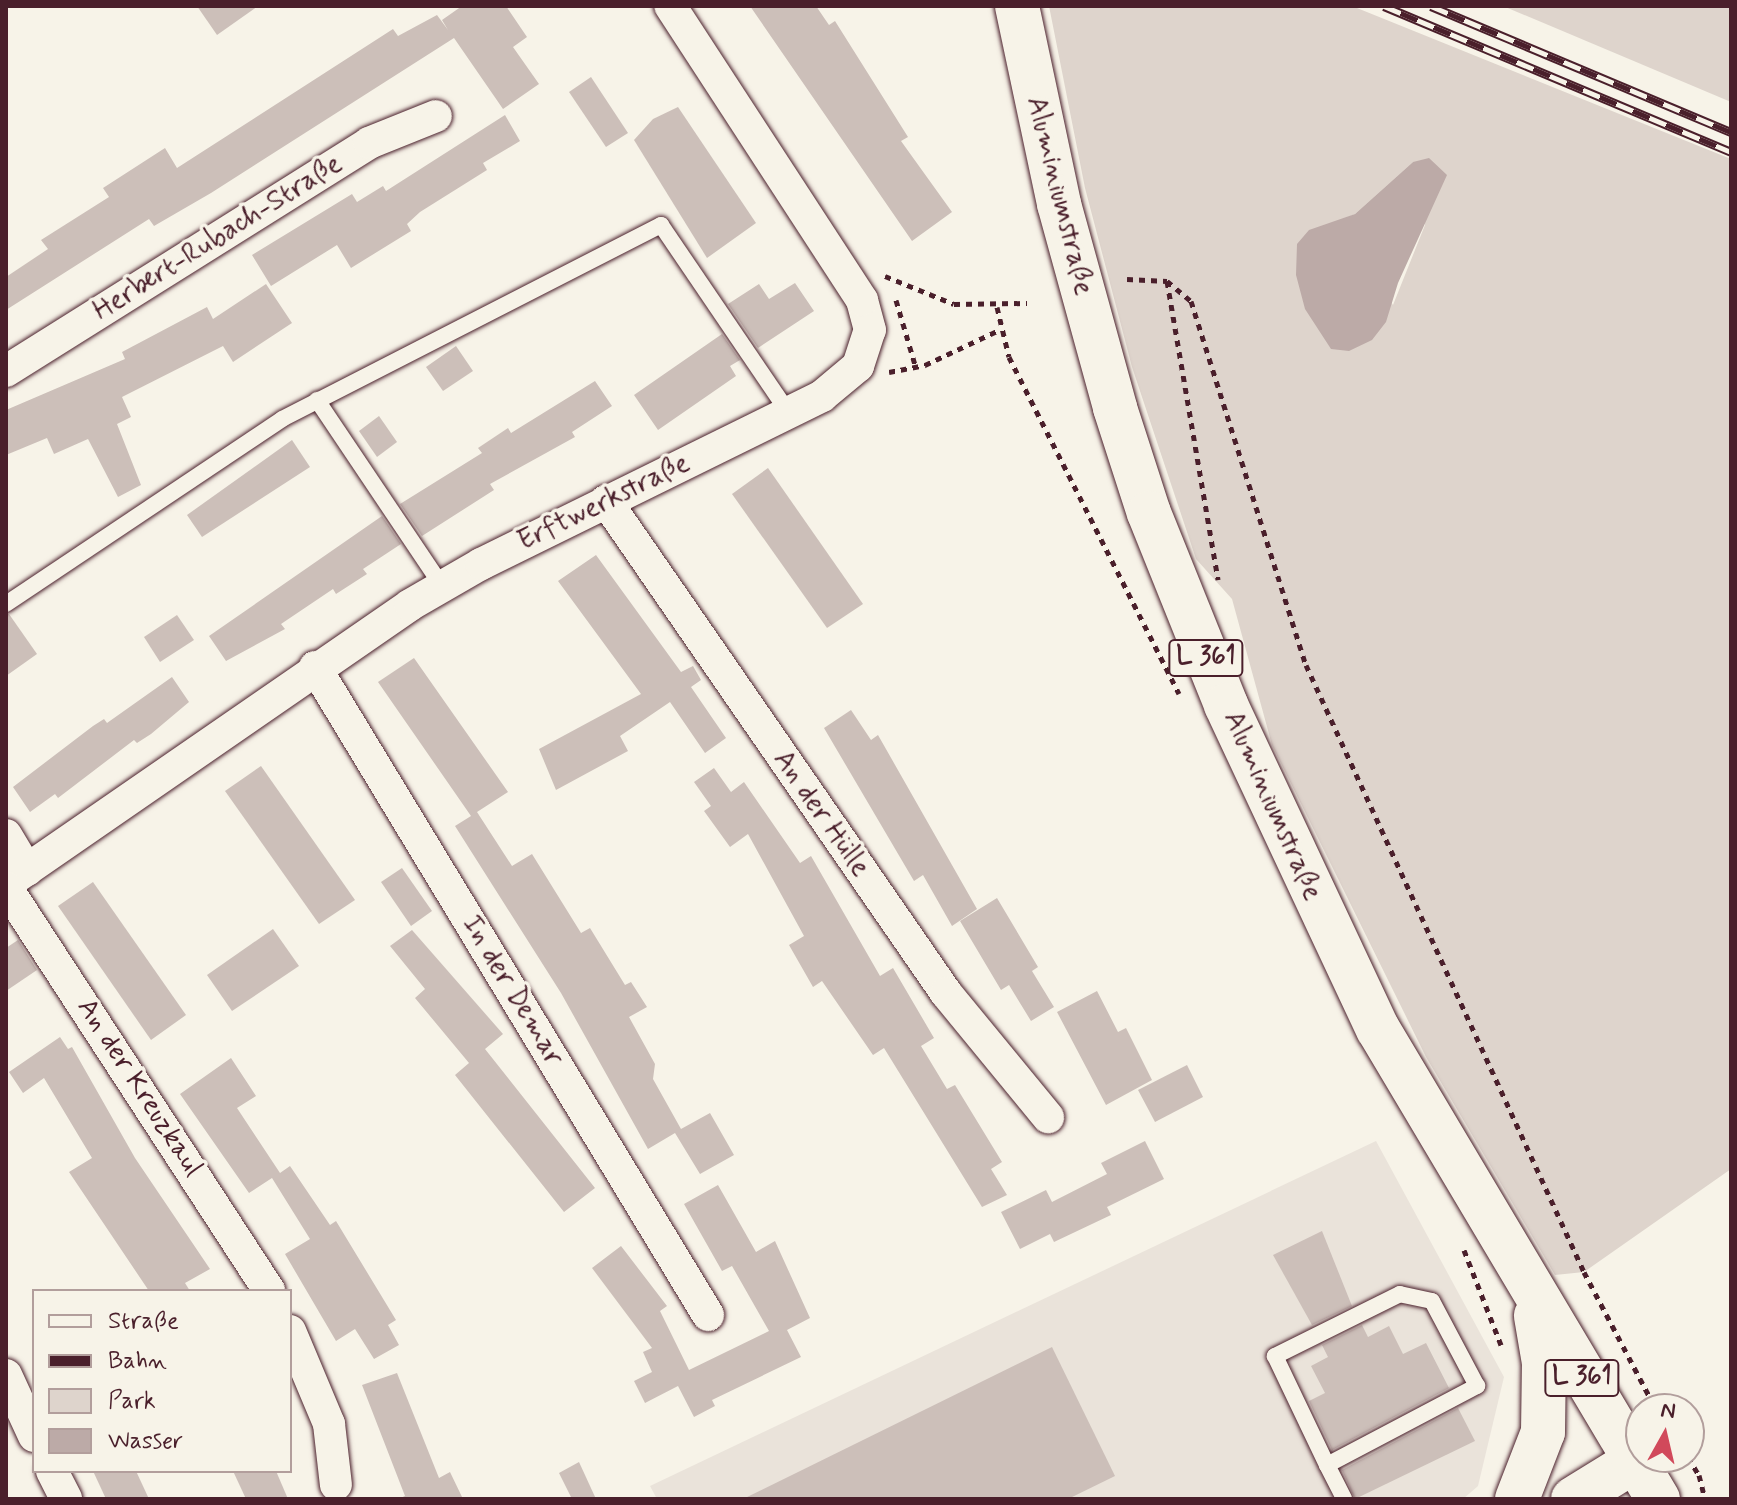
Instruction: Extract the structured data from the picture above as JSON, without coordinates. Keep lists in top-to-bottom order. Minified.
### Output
{"streets":{"main road":["Aluminiumstraße","L 361"],"street":["Herbert-Rubach-Straße","Erftwerkstraße","An der Hülle","In der Demar","An der Kreuzkaul"]},"crossings":[["Erftwerkstraße","An der Hülle"],["Erftwerkstraße","In der Demar"],["Erftwerkstraße","An der Kreuzkaul"]],"legend":["Straße","Bahn","Park","Wasser"],"north":"top"}
